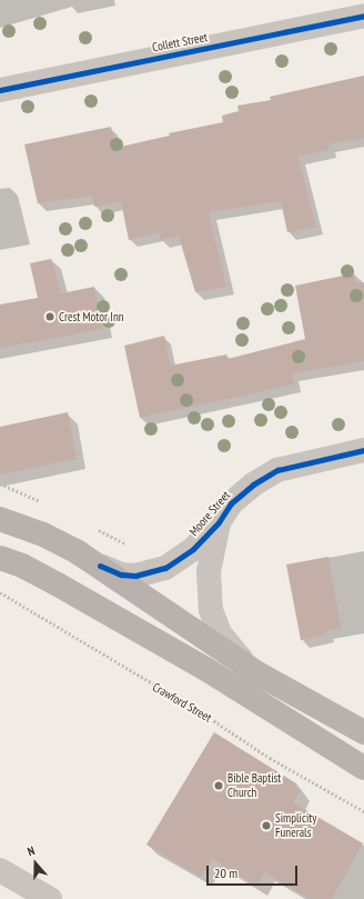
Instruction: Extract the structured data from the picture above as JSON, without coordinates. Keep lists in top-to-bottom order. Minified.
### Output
{"streets":{"street":["Collett Street","Moore Street"],"path":["Crawford Street"]},"places":["Crest Motor Inn","Bible Baptist Church","Simplicity Funerals"],"scale_bar":"20 m","north":"top"}
